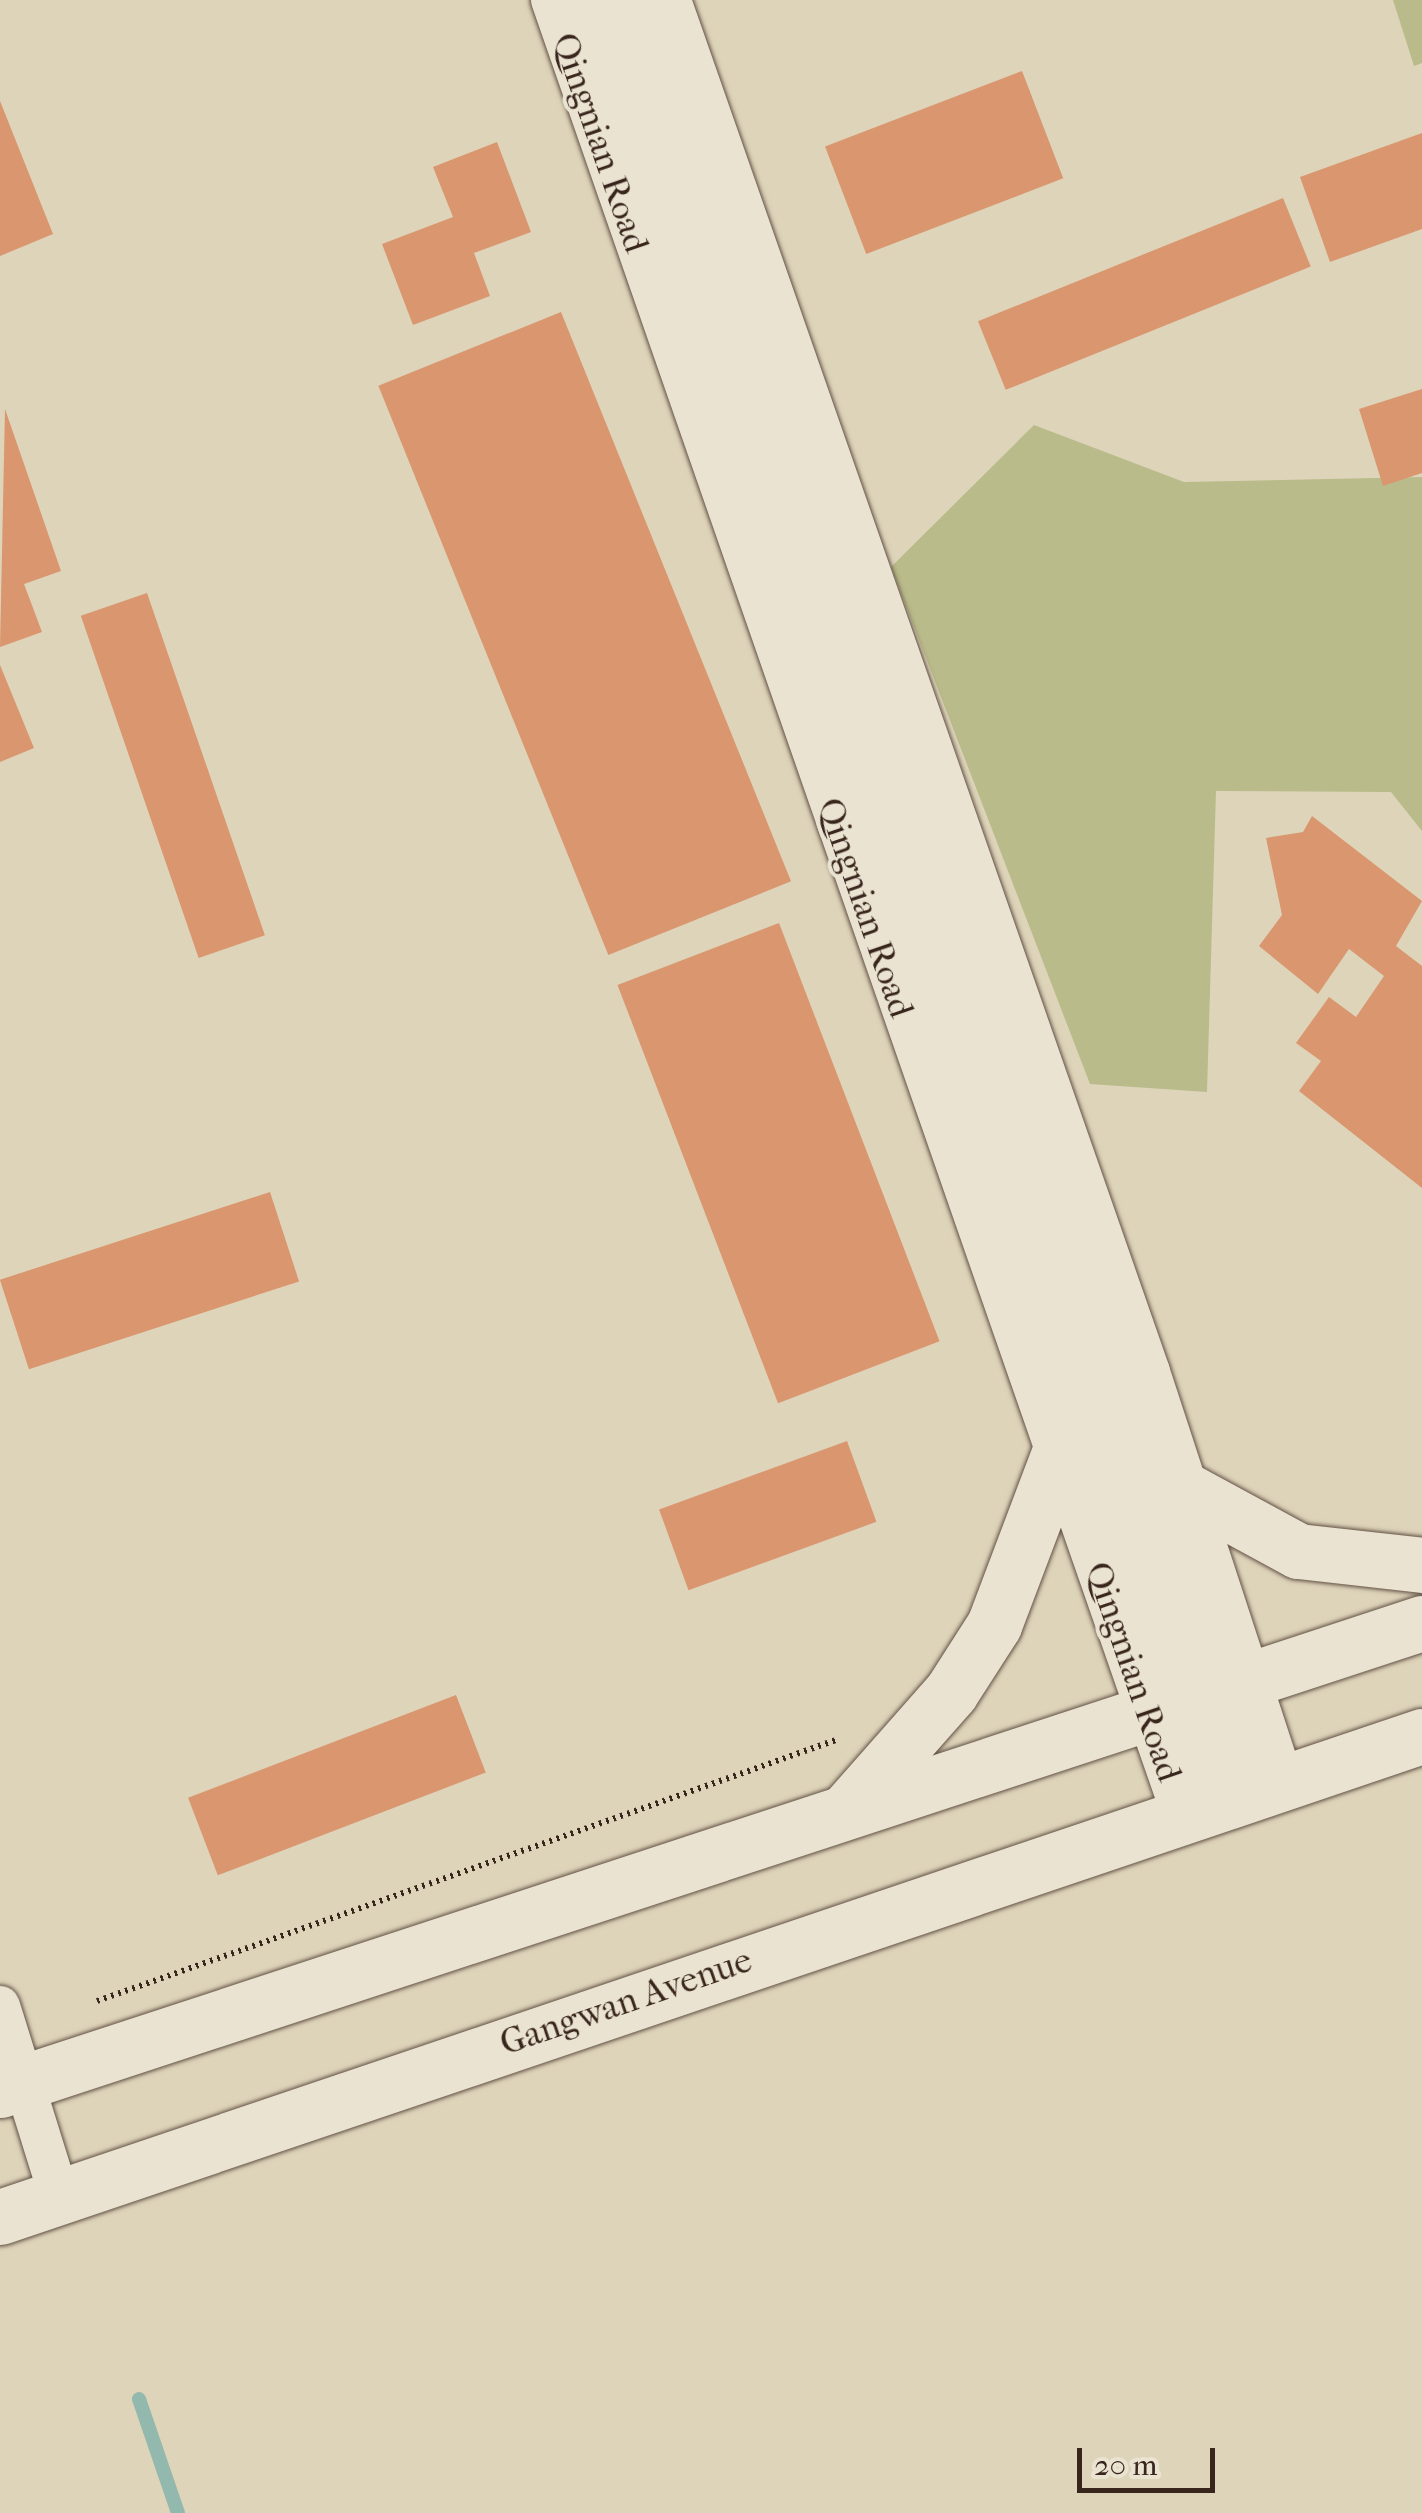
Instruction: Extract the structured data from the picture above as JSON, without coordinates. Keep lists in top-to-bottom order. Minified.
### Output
{"streets":{"main road":["Qingnian Road","Gangwan Avenue"]},"crossings":[["Qingnian Road","Gangwan Avenue"]],"scale_bar":"20 m"}
